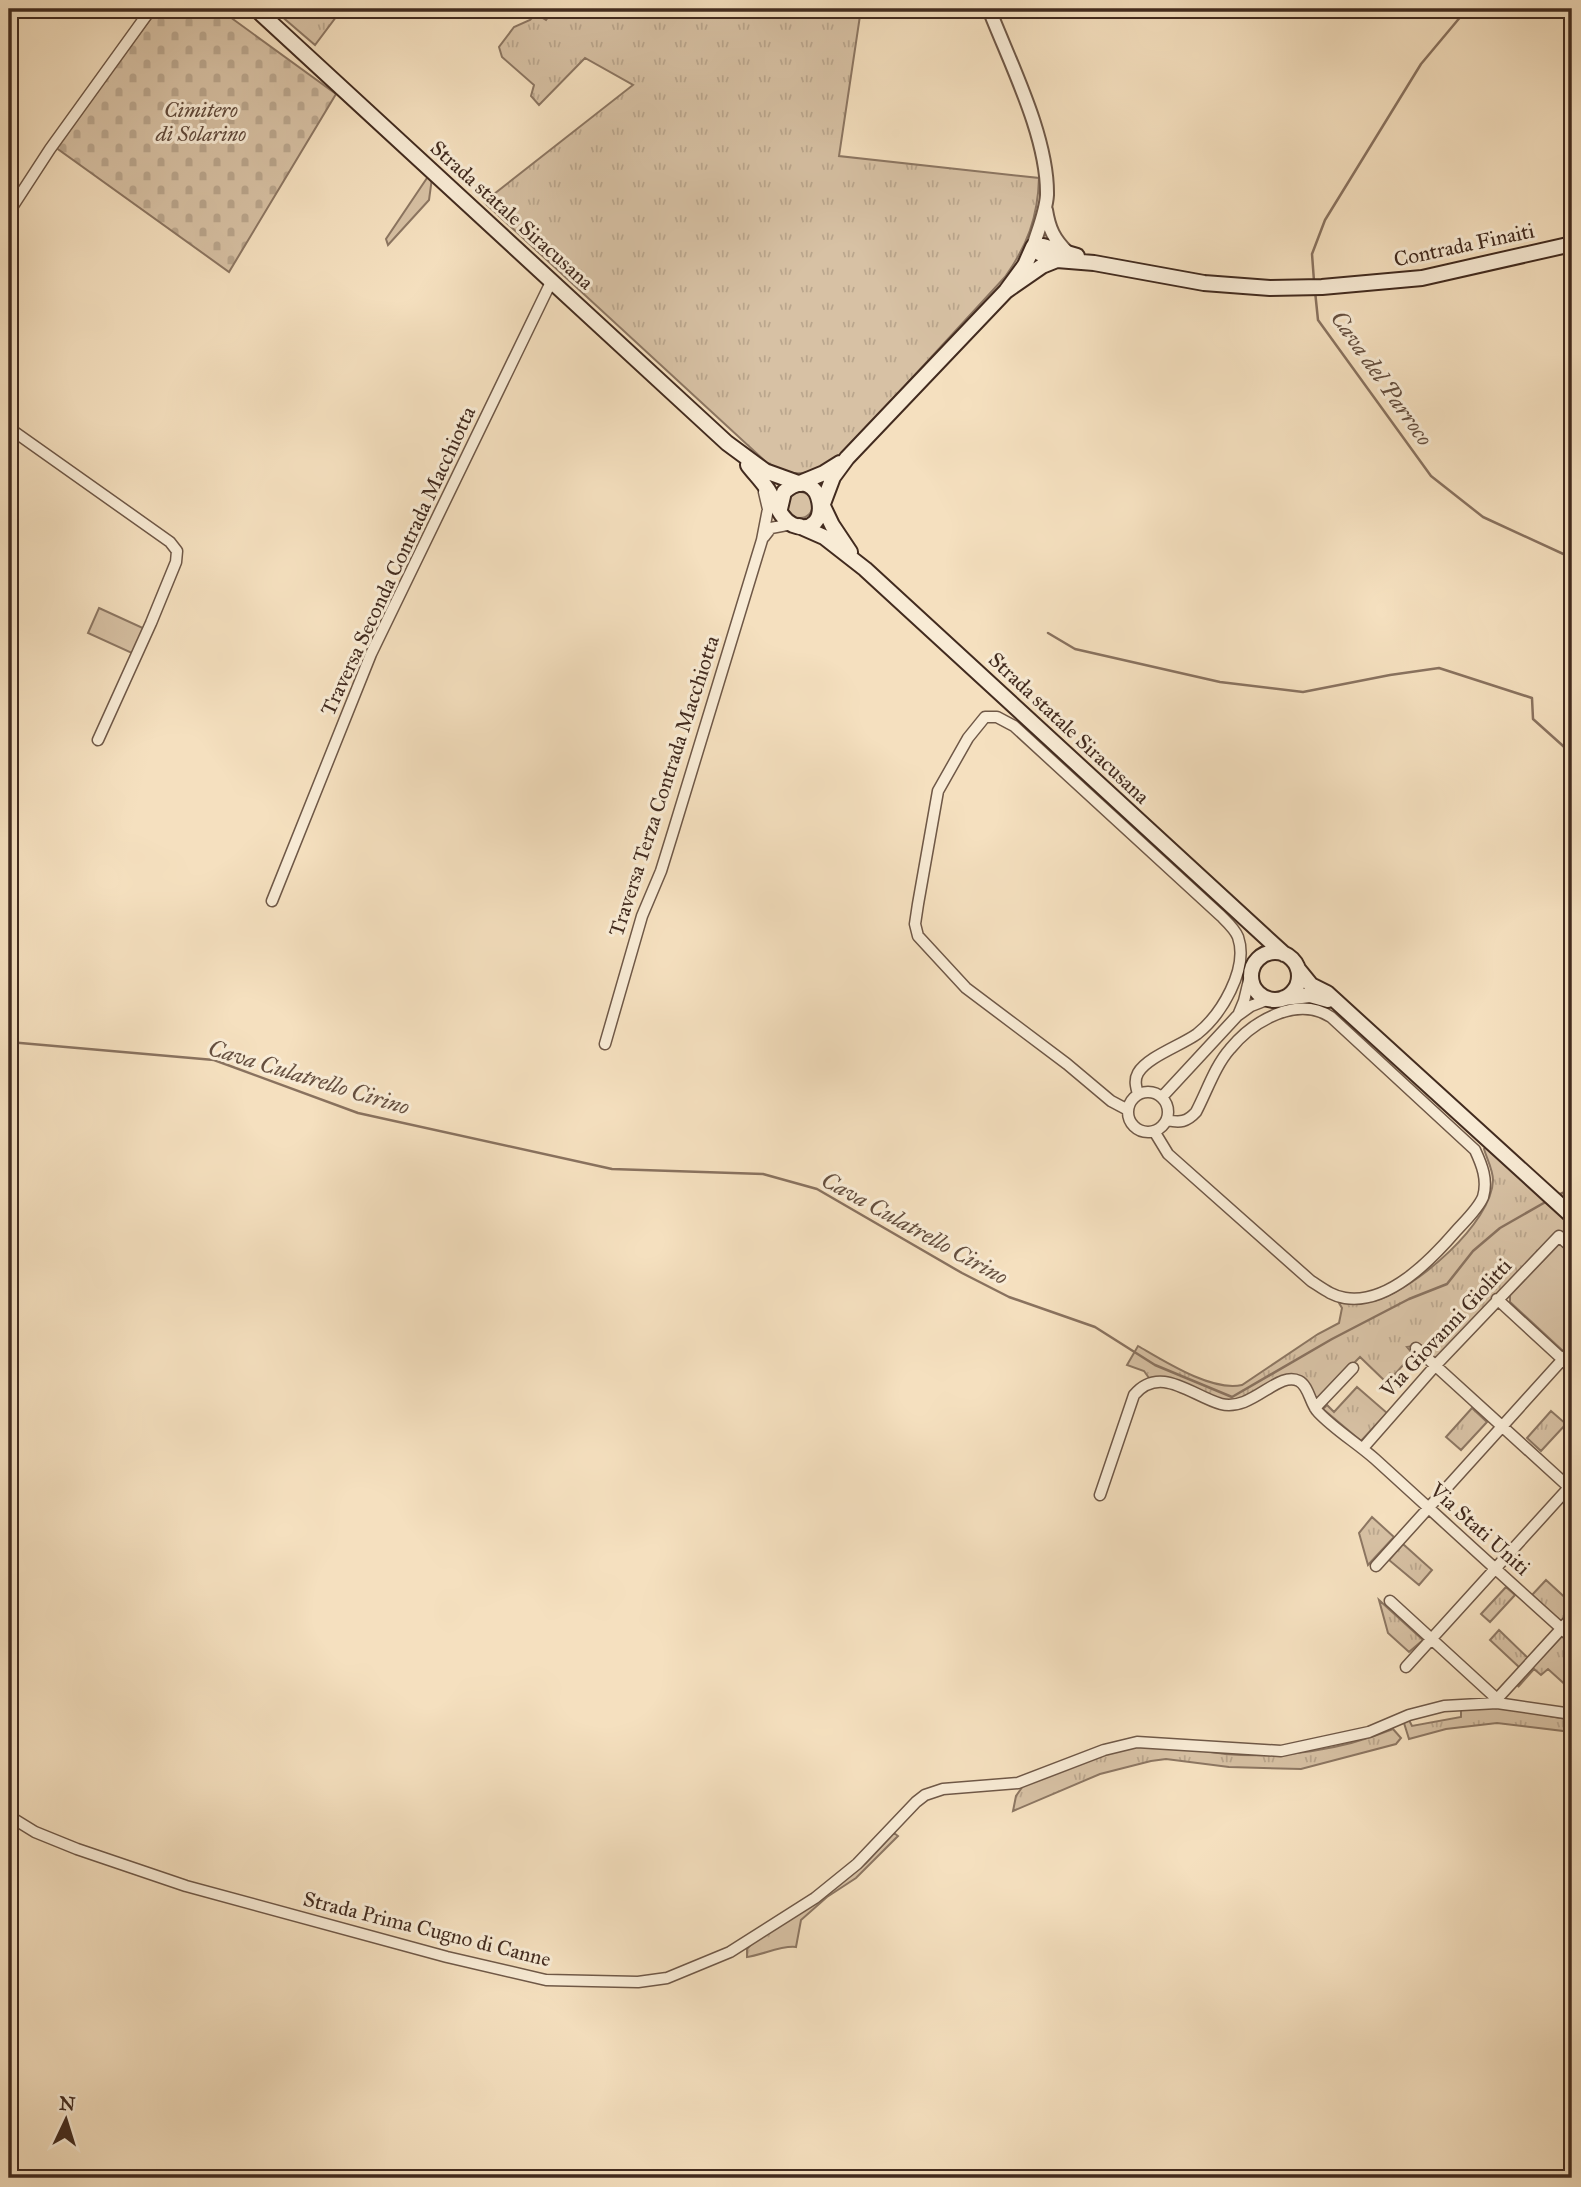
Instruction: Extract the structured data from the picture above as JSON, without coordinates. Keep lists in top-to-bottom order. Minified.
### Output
{"streets":{"main road":["Strada statale Siracusana","Contrada Finaiti"],"street":["Traversa Seconda Contrada Macchiotta","Traversa Terza Contrada Macchiotta","Via Giovanni Giolitti","Via Stati Uniti","Strada Prima Cugno di Canne"]},"crossings":[["Strada statale Siracusana","Traversa Seconda Contrada Macchiotta"],["Via Giovanni Giolitti","Via Stati Uniti"]],"water":["Cava del Parroco","Cava Culatrello Cirino"],"parks":["Cimitero di Solarino"],"north":"top"}
